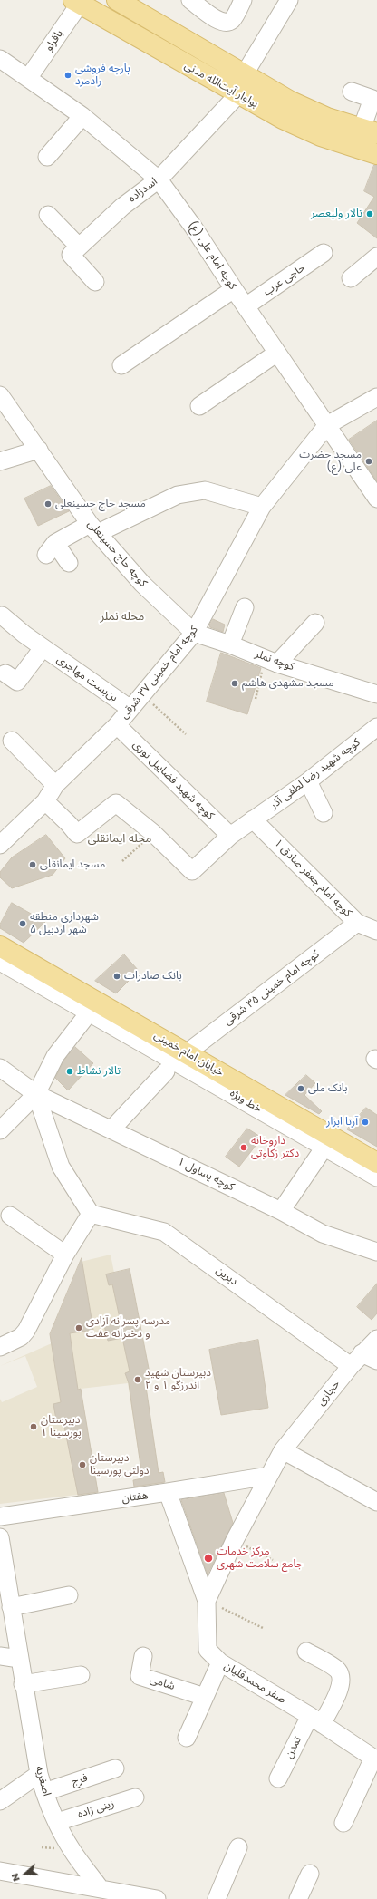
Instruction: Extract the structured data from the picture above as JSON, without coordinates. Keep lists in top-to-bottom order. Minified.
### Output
{"streets":{"main road":["بولوار آیت‌الله مدنی","خیابان امام خمینی"],"street":["باقرلو","اسدزاده","کوچه امام علی (ع)","حاجی عرب","کوچه حاج حسینعلی","کوچه نملر","کوچه امام خمینی ۳۷ شرقی","بن‌بست مهاجری","کوچه شهید رضا لطفی آذر","کوچه شهید فضاییل نوری","کوچه امام جعفر صادق ۱","کوچه امام خمینی ۳۵ شرقی","خط ویژه","کوچه یساول ۱","دیرین","حجازی","هفتان","شامی","صفر محمدقلیان","تمدن","فرج","اصغریه","زینی زاده"]},"crossings":[["باقرلو","بولوار آیت‌الله مدنی"],["باقرلو","کوچه امام علی (ع)"],["بولوار آیت‌الله مدنی","اسدزاده"],["اسدزاده","کوچه امام علی (ع)"],["کوچه امام علی (ع)","حاجی عرب"],["کوچه امام علی (ع)","کوچه امام خمینی ۳۷ شرقی"],["کوچه حاج حسینعلی","کوچه نملر"],["کوچه حاج حسینعلی","کوچه امام خمینی ۳۷ شرقی"],["کوچه نملر","کوچه امام خمینی ۳۷ شرقی"],["کوچه امام خمینی ۳۷ شرقی","بن‌بست مهاجری"],["کوچه امام خمینی ۳۷ شرقی","کوچه شهید فضاییل نوری"],["کوچه شهید رضا لطفی آذر","کوچه شهید فضاییل نوری"],["کوچه شهید رضا لطفی آذر","کوچه امام جعفر صادق ۱"],["کوچه امام جعفر صادق ۱","کوچه امام خمینی ۳۵ شرقی"],["کوچه امام خمینی ۳۵ شرقی","خیابان امام خمینی"],["کوچه امام خمینی ۳۵ شرقی","خط ویژه"],["کوچه امام خمینی ۳۵ شرقی","کوچه یساول ۱"],["خیابان امام خمینی","خط ویژه"],["دیرین","حجازی"],["حجازی","صفر محمدقلیان"],["هفتان","صفر محمدقلیان"],["صفر محمدقلیان","تمدن"],["فرج","اصغریه"],["اصغریه","زینی زاده"]],"districts":["محله نملر","محله ایمانقلی"],"places":["پارچه فروشی رادمرد","تالار ولیعصر","مسجد حضرت علی (ع)","مسجد حاج حسینعلی","مسجد مشهدی هاشم","مسجد ایمانقلی","شهرداری منطقه ۵ شهر اردبیل","بانک صادرات","تالار نشاط","بانک ملی","آرتا ابزار","داروخانه دکتر زکاوتی","مدرسه پسرانه آزادی و دخترانه عفت","دبیرستان شهید اندرزگو ۱ و ۲","دبیرستان پورسینا ۱","دبیرستان دولتی پورسینا","مرکز خدمات جامع سلامت شهری"],"north":"left"}
